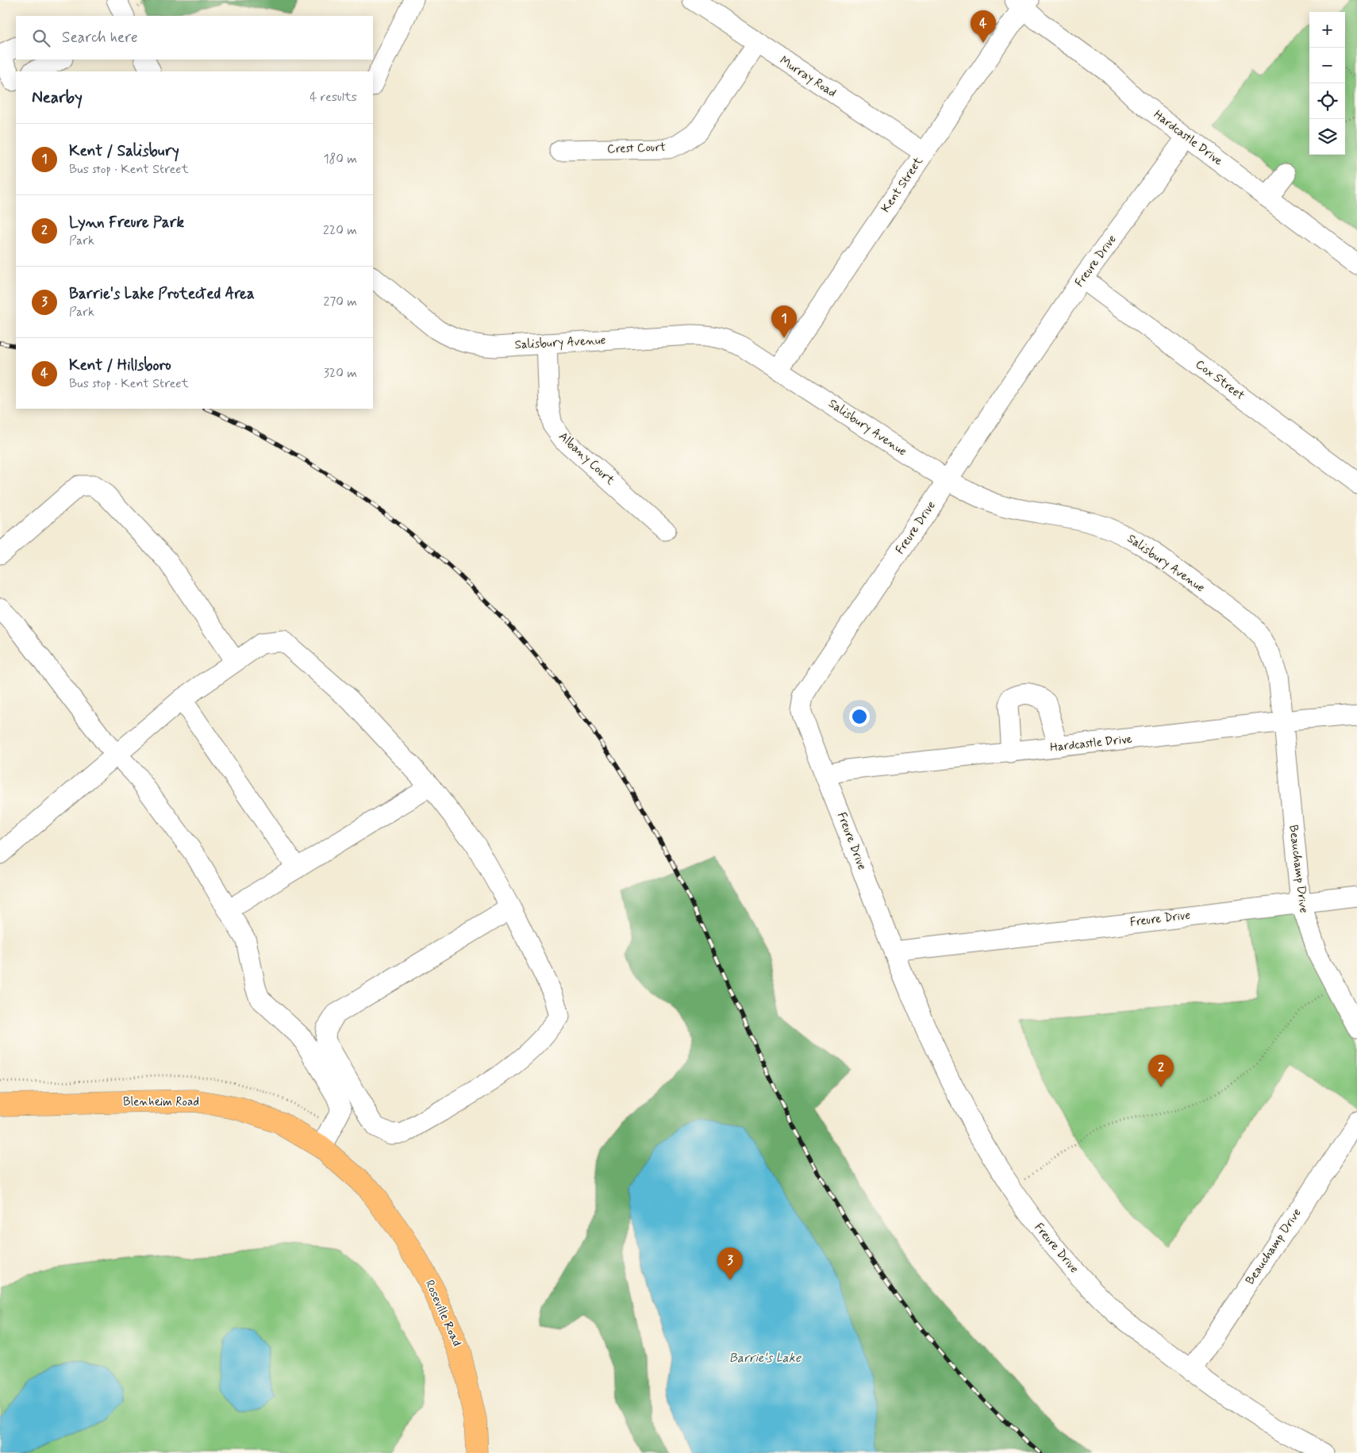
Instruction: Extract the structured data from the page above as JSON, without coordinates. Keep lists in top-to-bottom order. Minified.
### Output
{"streets":{"main road":["Blenheim Road","Roseville Road"],"street":["Murray Road","Hardcastle Drive","Crest Court","Kent Street","Freure Drive","Salisbury Avenue","Cox Street","Albany Court","Beauchamp Drive"]},"crossings":[["Murray Road","Crest Court"],["Murray Road","Kent Street"],["Hardcastle Drive","Kent Street"],["Hardcastle Drive","Freure Drive"],["Hardcastle Drive","Salisbury Avenue"],["Hardcastle Drive","Beauchamp Drive"],["Kent Street","Salisbury Avenue"],["Freure Drive","Salisbury Avenue"],["Freure Drive","Cox Street"],["Freure Drive","Beauchamp Drive"],["Salisbury Avenue","Albany Court"],["Salisbury Avenue","Beauchamp Drive"],["Blenheim Road","Roseville Road"]],"water":["Barrie's Lake"],"page":{"pins":["4","1","2","3"],"map_buttons":["+","−"],"search":"Search here","heading":["Nearby","4 results"],"list":[{"mark":"1","name":"Kent / Salisbury","note":"Bus stop · Kent Street","value":"180 m"},{"mark":"2","name":"Lynn Freure Park","note":"Park","value":"220 m"},{"mark":"3","name":"Barrie's Lake Protected Area","note":"Park","value":"270 m"},{"mark":"4","name":"Kent / Hillsboro","note":"Bus stop · Kent Street","value":"320 m"}]}}
